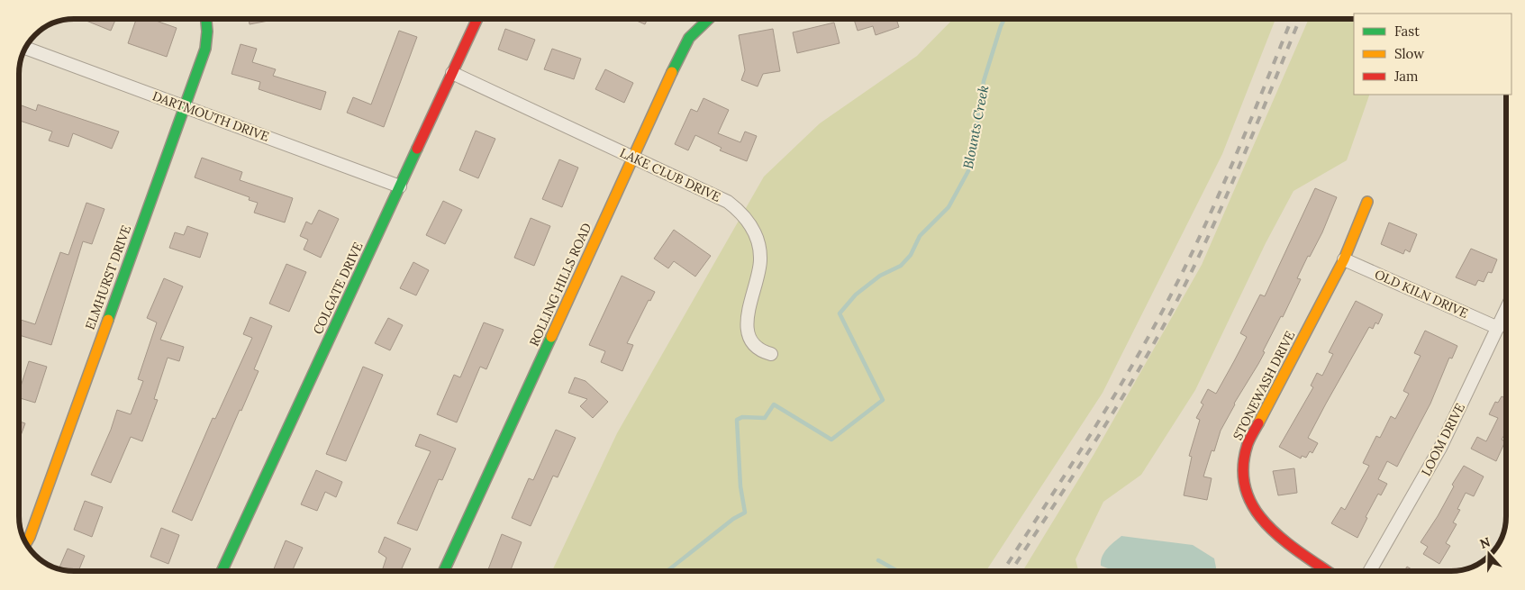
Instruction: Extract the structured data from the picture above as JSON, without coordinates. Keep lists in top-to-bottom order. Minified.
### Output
{"streets":{"street":["DARTMOUTH DRIVE","LAKE CLUB DRIVE","ELMHURST DRIVE","ROLLING HILLS ROAD","COLGATE DRIVE","OLD KILN DRIVE","STONEWASH DRIVE","LOOM DRIVE"]},"crossings":[["DARTMOUTH DRIVE","ELMHURST DRIVE"],["DARTMOUTH DRIVE","COLGATE DRIVE"],["LAKE CLUB DRIVE","ROLLING HILLS ROAD"],["LAKE CLUB DRIVE","COLGATE DRIVE"],["OLD KILN DRIVE","STONEWASH DRIVE"],["OLD KILN DRIVE","LOOM DRIVE"]],"water":["Blounts Creek"],"legend":["Fast","Slow","Jam"],"north":"top"}
